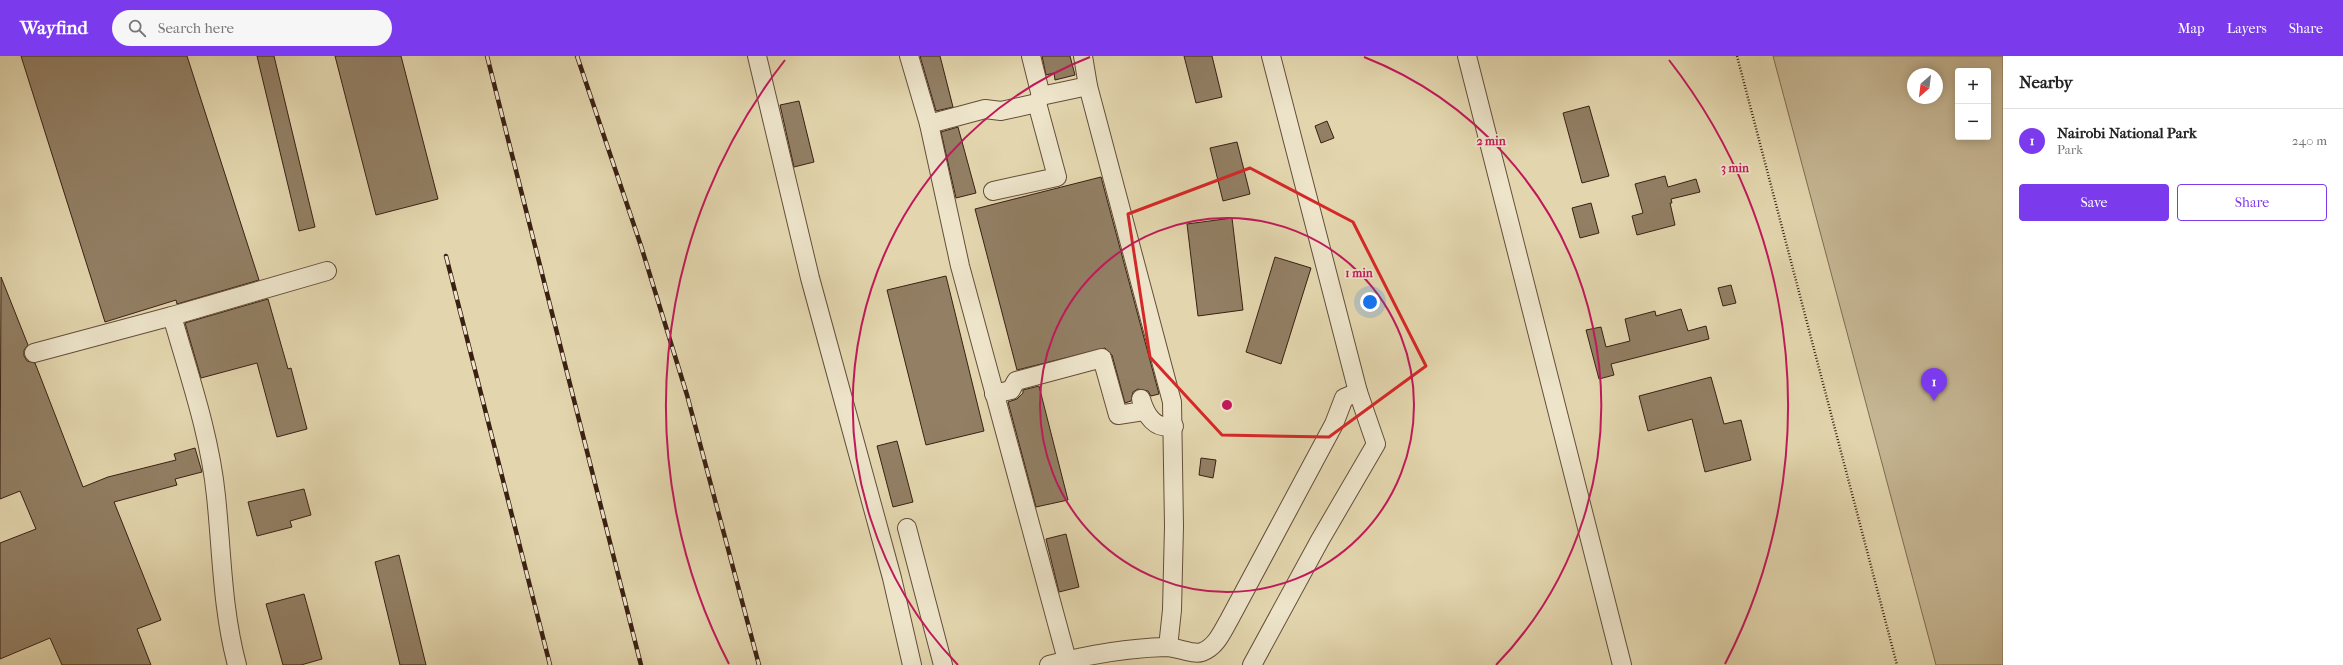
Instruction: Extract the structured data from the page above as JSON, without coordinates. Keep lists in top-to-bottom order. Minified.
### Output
{"north":"bottom left","page":{"header":"Wayfind","search":"Search here","nav":["Map","Layers","Share"],"heading":"Nearby","map_buttons":["+","−"],"list":[{"mark":"1","name":"Nairobi National Park","note":"Park","value":"240 m"}],"buttons":["Save","Share"],"pins":"1"},"rings":["2 min","3 min","1 min"]}
